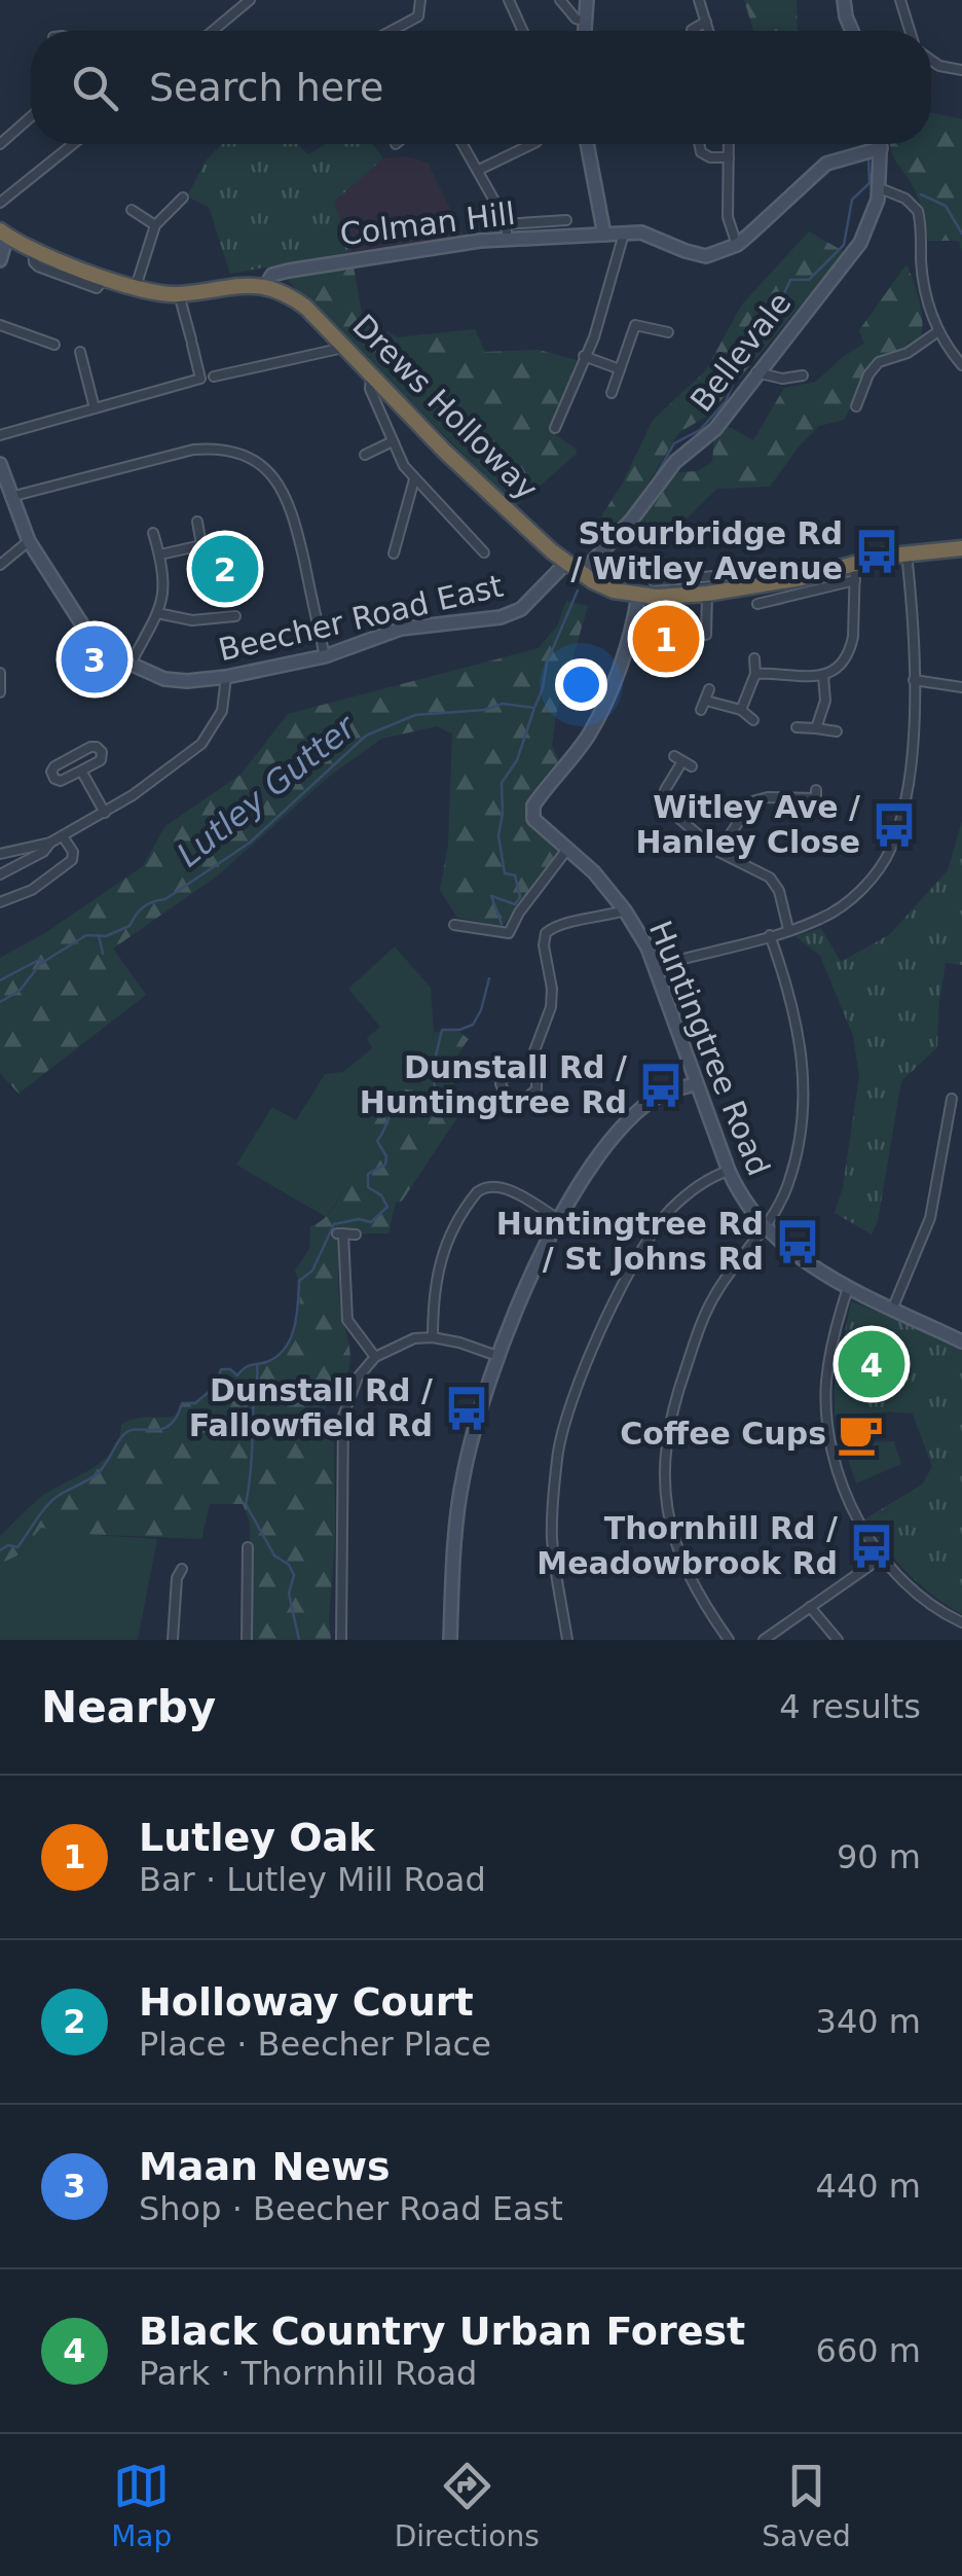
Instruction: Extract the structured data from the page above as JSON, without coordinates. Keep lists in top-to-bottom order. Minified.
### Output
{"streets":{"highway":["Drews Holloway"],"street":["Colman Hill","Bellevale","Beecher Road East","Huntingtree Road"]},"crossings":[["Colman Hill","Drews Holloway"],["Bellevale","Drews Holloway"],["Drews Holloway","Beecher Road East"],["Drews Holloway","Huntingtree Road"]],"water":["Lutley Gutter"],"places":{"bus stop":["Stourbridge Rd / Witley Avenue","Witley Ave / Hanley Close","Dunstall Rd / Huntingtree Rd","Huntingtree Rd / St Johns Rd","Dunstall Rd / Fallowfield Rd","Thornhill Rd / Meadowbrook Rd"],"cafe":["Coffee Cups"]},"page":{"search":"Search here","pins":["2","1","3","4"],"heading":["Nearby","4 results"],"list":[{"mark":"1","name":"Lutley Oak","note":"Bar · Lutley Mill Road","value":"90 m"},{"mark":"2","name":"Holloway Court","note":"Place · Beecher Place","value":"340 m"},{"mark":"3","name":"Maan News","note":"Shop · Beecher Road East","value":"440 m"},{"mark":"4","name":"Black Country Urban Forest","note":"Park · Thornhill Road","value":"660 m"}],"nav":["Map","Directions","Saved"]}}
